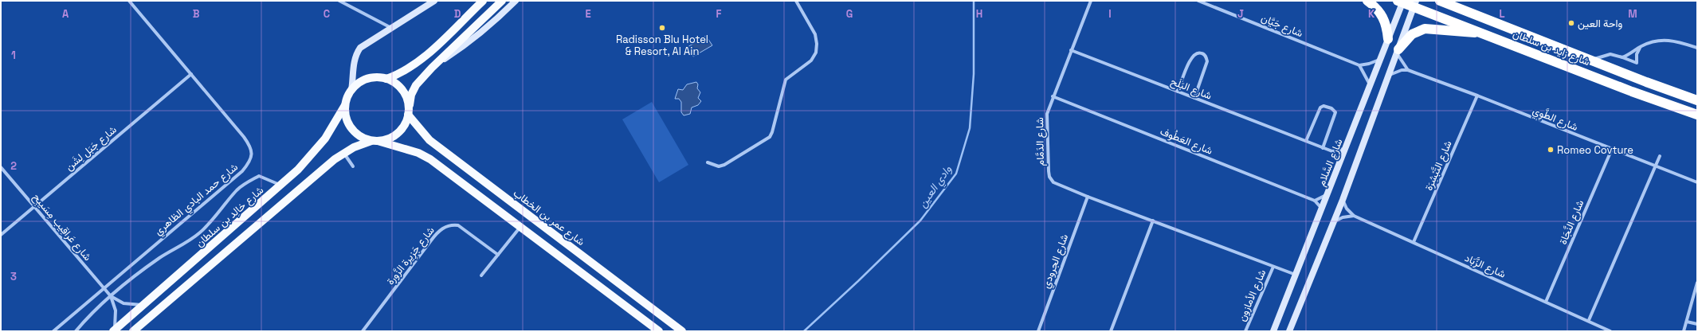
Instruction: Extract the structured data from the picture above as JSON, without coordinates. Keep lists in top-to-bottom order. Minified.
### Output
{"streets":{"highway":["شارع زايد بن سلطان"],"main road":["شارع خالِد بن سلطان","شارع عمر بن الخطاب"],"street":["شارع جَيَّان","شارع البَلَح","شارع الطَّوِي","شارع العَطُوف","شارع الدَمَّام","شارع جَبَل لِشَن","شارع السَّلام","شارع التَّبْشِرَة","شارع حمد البادي الظاهري","شارع النَّجَاة","شارع عَراقِيب مِسَيبِح","شارع جَزِيرة الزَّورة","شارع الجرودي","شارع الزَّبَاد","شارع الأمازون"]},"crossings":[["شارع زايد بن سلطان","شارع السَّلام"],["شارع البَلَح","شارع الدَمَّام"],["شارع البَلَح","شارع السَّلام"],["شارع الطَّوِي","شارع التَّبْشِرَة"],["شارع الطَّوِي","شارع النَّجَاة"],["شارع العَطُوف","شارع الدَمَّام"],["شارع العَطُوف","شارع السَّلام"],["شارع الدَمَّام","شارع السَّلام"],["شارع الدَمَّام","شارع الجرودي"],["شارع الدَمَّام","شارع الأمازون"],["شارع جَبَل لِشَن","شارع حمد البادي الظاهري"],["شارع جَبَل لِشَن","شارع عَراقِيب مِسَيبِح"],["شارع التَّبْشِرَة","شارع الزَّبَاد"],["شارع حمد البادي الظاهري","شارع عَراقِيب مِسَيبِح"],["شارع خالِد بن سلطان","شارع عمر بن الخطاب"],["شارع خالِد بن سلطان","شارع عَراقِيب مِسَيبِح"],["شارع النَّجَاة","شارع الزَّبَاد"]],"water":["وادي العين"],"places":["واحة العين","Radisson Blu Hotel & Resort, Al Ain","Romeo Covture"],"grid":{"columns":["A","B","C","D","E","F","G","H","I","J","K","L","M"],"rows":["1","2","3"]}}
